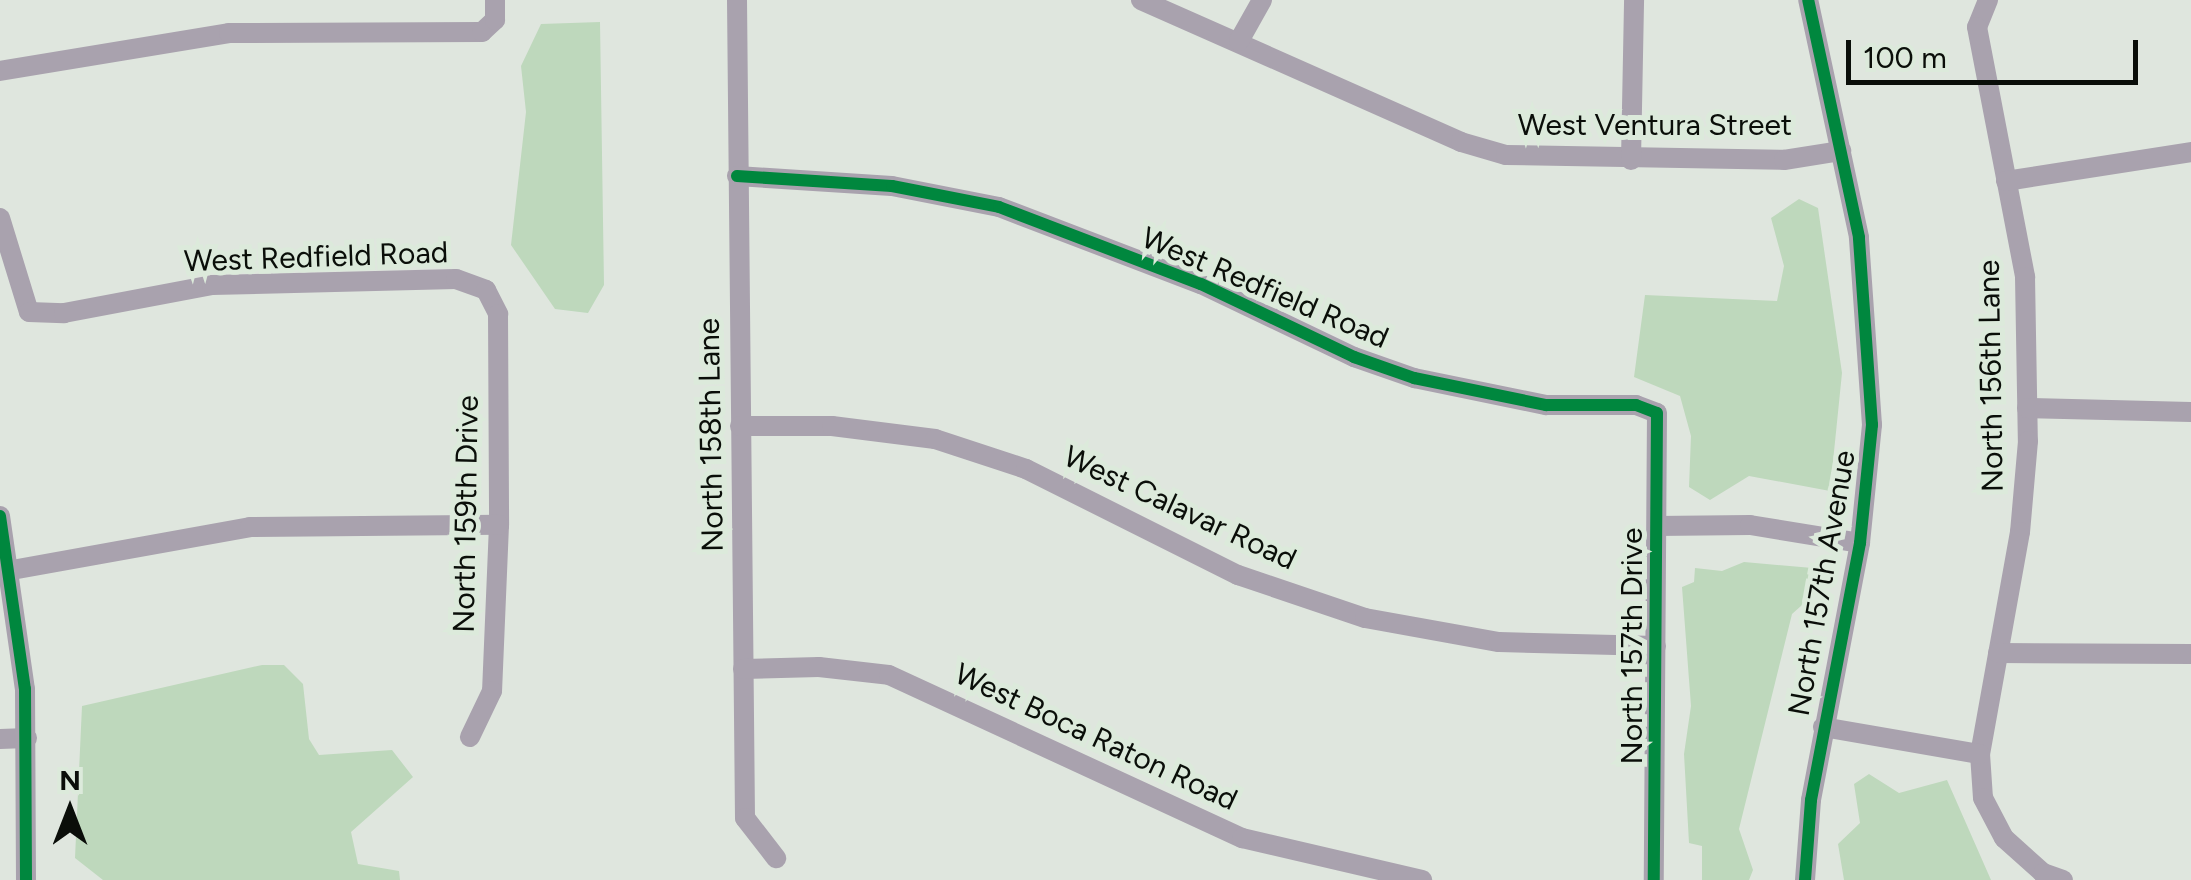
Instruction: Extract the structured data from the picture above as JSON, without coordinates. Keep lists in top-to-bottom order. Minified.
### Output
{"streets":{"street":["West Ventura Street","West Redfield Road","North 156th Lane","North 158th Lane","West Calavar Road","North 159th Drive","North 157th Avenue","North 157th Drive","West Boca Raton Road"]},"crossings":[["West Ventura Street","North 157th Avenue"],["West Redfield Road","North 158th Lane"],["West Redfield Road","North 159th Drive"],["West Redfield Road","North 157th Drive"],["North 158th Lane","West Calavar Road"],["North 158th Lane","West Boca Raton Road"],["West Calavar Road","North 157th Drive"]],"scale_bar":"100 m","north":"top"}
